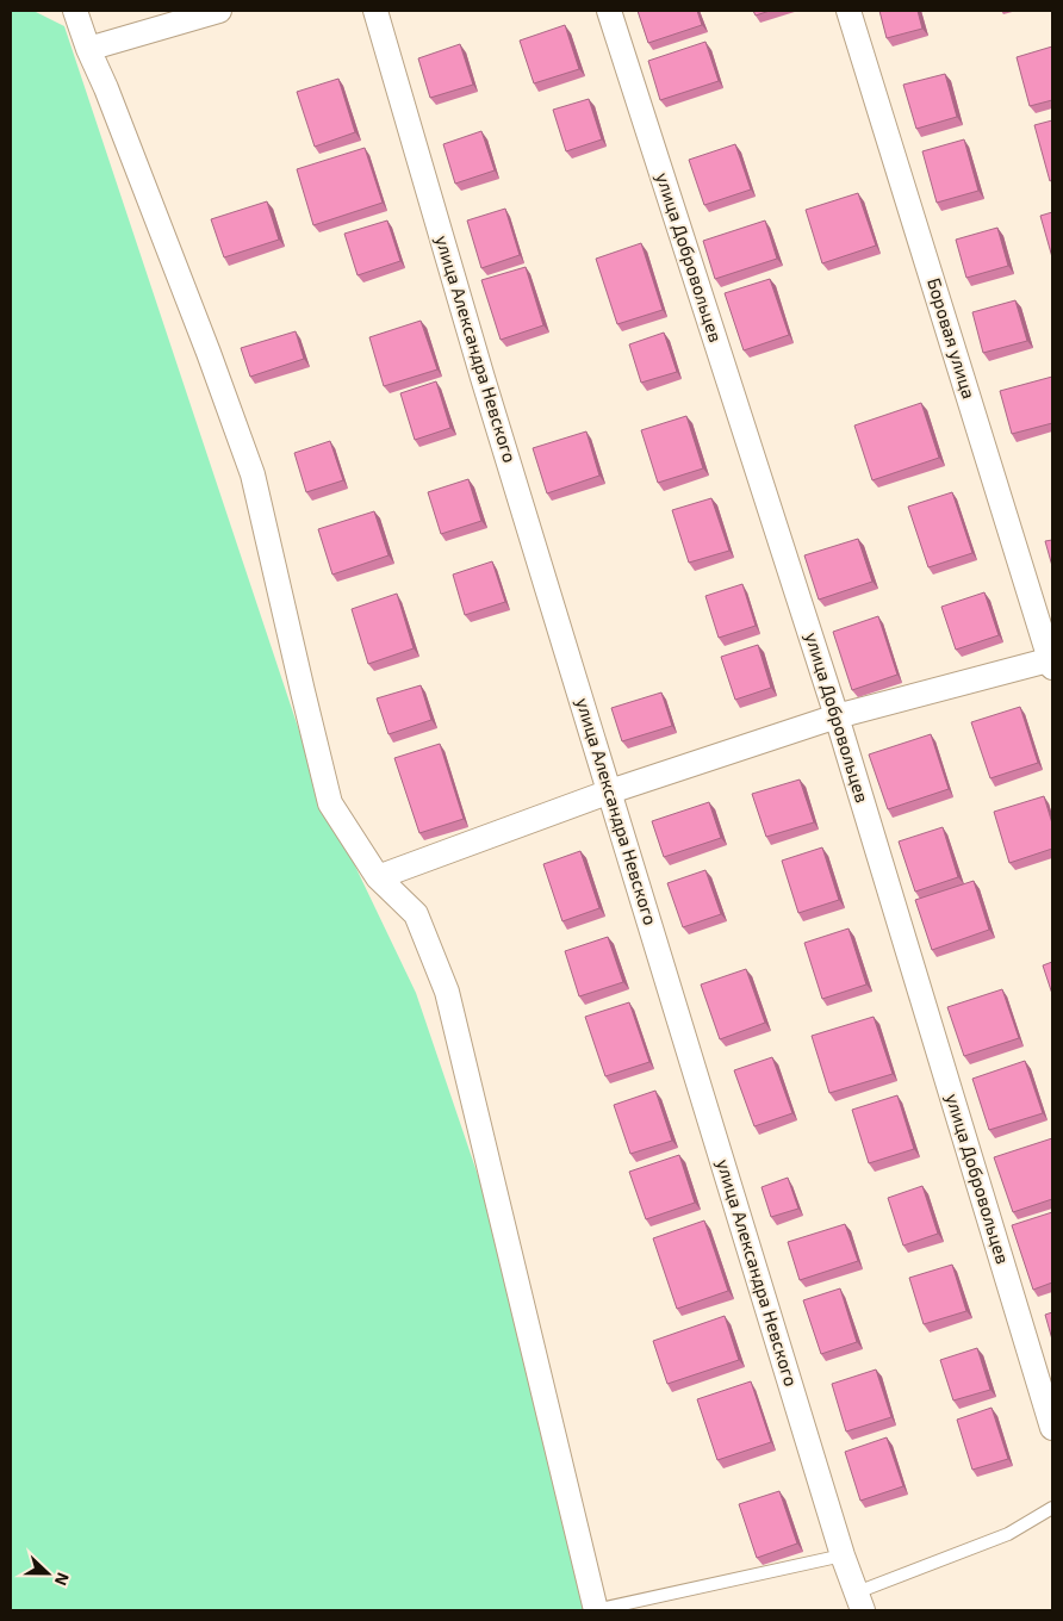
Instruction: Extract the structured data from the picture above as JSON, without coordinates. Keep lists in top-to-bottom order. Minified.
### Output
{"streets":{"street":["улица Добровольцев","Боровая улица","улица Александра Невского"]},"north":"right"}
